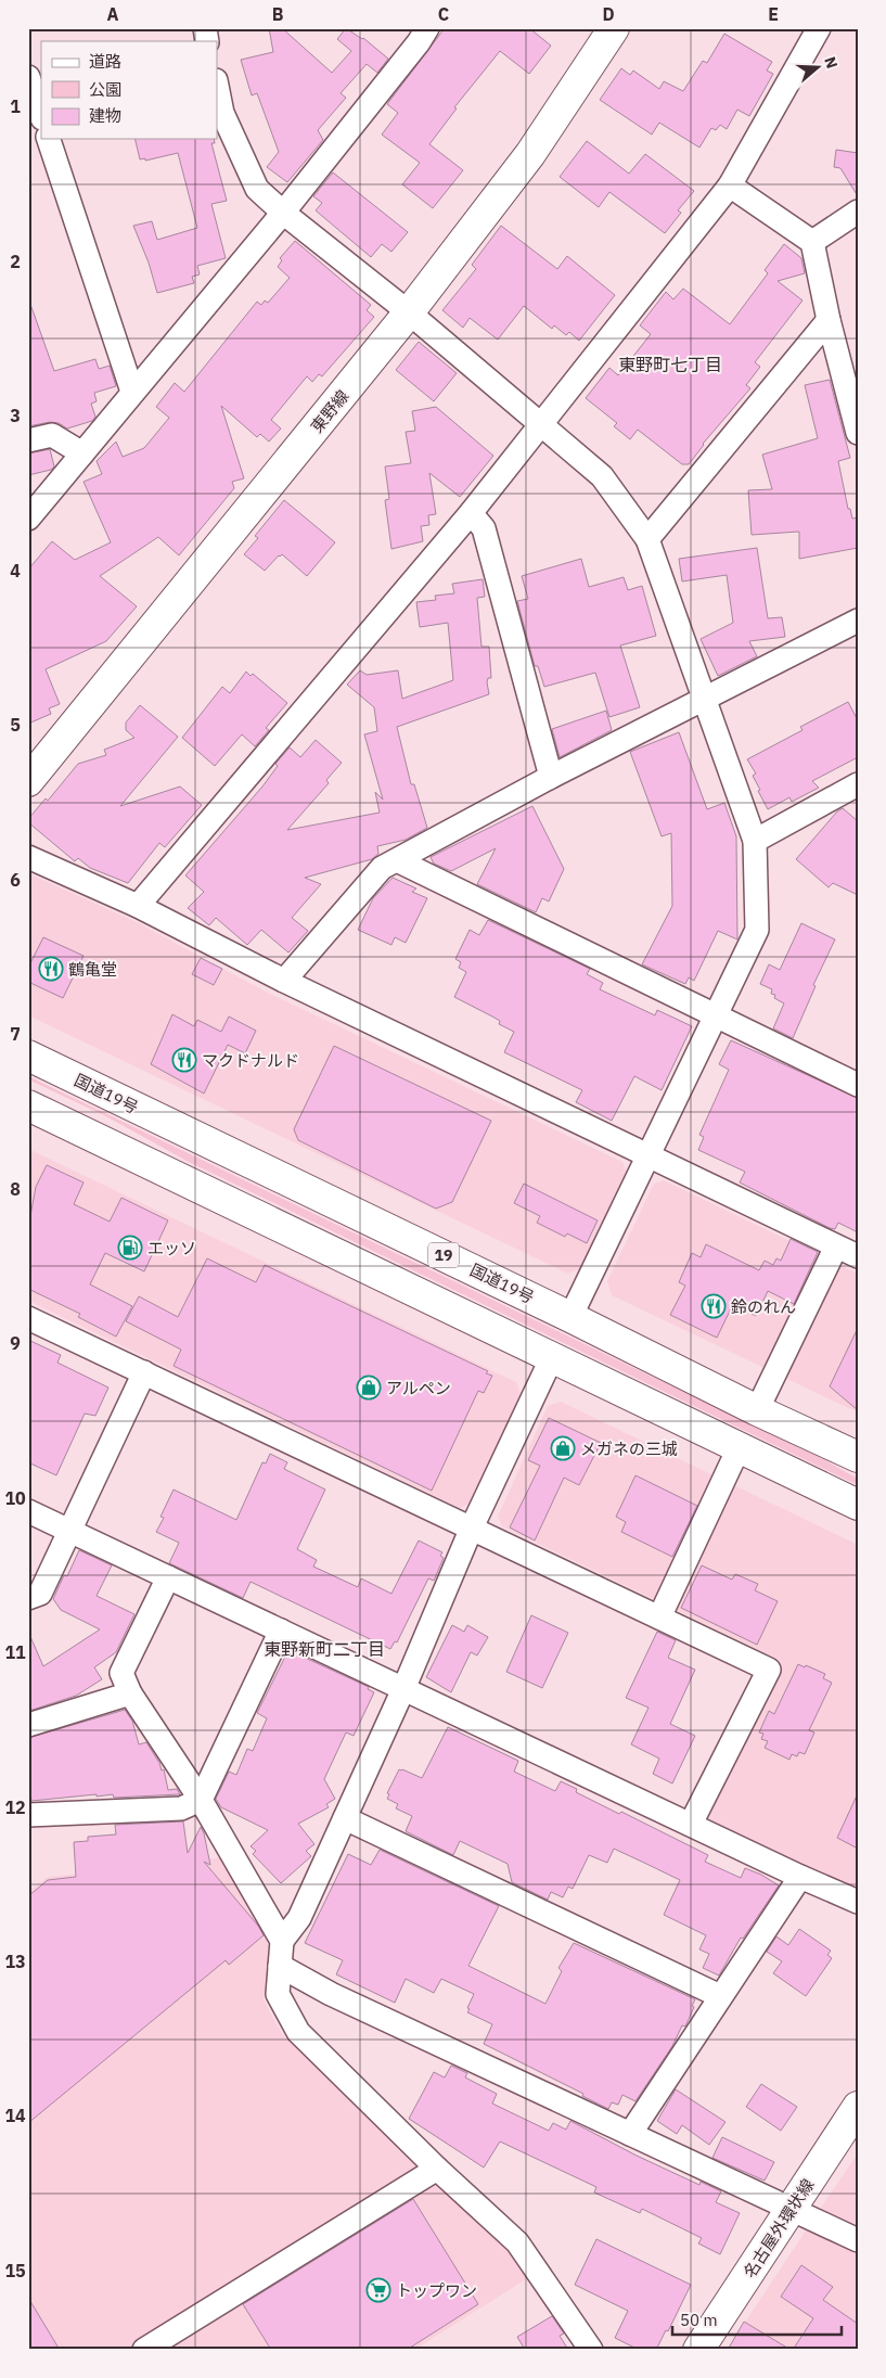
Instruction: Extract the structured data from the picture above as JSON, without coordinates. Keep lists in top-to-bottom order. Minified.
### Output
{"streets":{"main road":["東野線","国道19号","19","名古屋外環状線"]},"districts":["東野町七丁目","東野新町二丁目"],"places":{"restaurant":["鶴亀堂","マクドナルド","鈴のれん"],"fuel station":["エッソ"],"shop":["アルペン","メガネの三城"],"supermarket":["トップワン"]},"legend":["道路","公園","建物"],"scale_bar":"50 m","north":"right","grid":{"columns":["A","B","C","D","E"],"rows":["1","2","3","4","5","6","7","8","9","10","11","12","13","14","15"]}}
